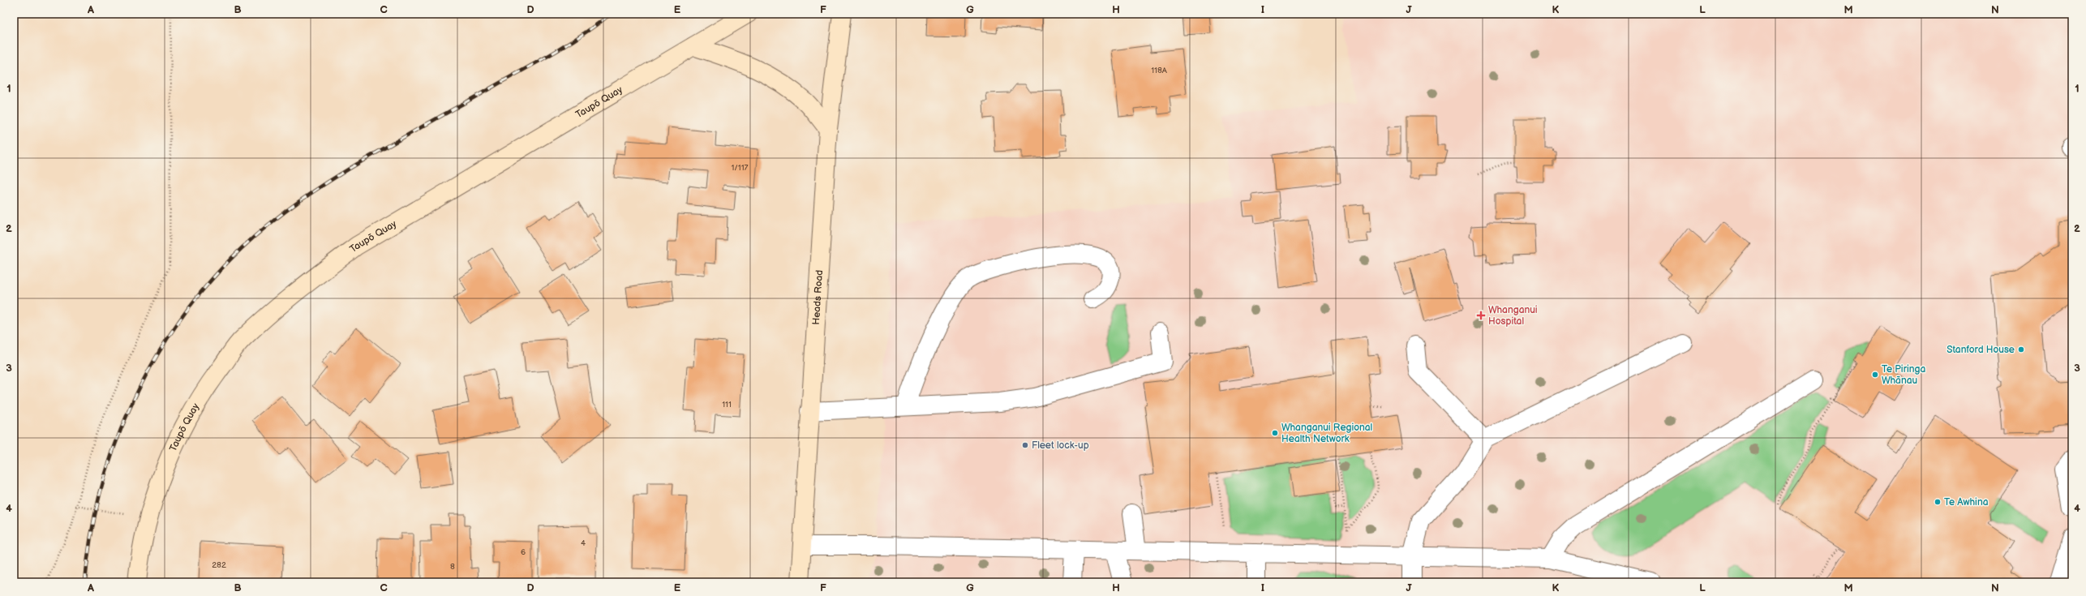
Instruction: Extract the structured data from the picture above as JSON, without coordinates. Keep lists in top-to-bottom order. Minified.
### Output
{"streets":{"street":["Taupō Quay","Heads Road"]},"places":{"health":["Whanganui Hospital"],"other":["Stanford House","Te Piringa Whānau","Whanganui Regional Health Network","Fleet lock-up","Te Awhina"]},"house_numbers":["118A","1/117","111","4","6","282","8"],"grid":{"columns":["A","B","C","D","E","F","G","H","I","J","K","L","M","N"],"rows":["1","2","3","4"]}}
